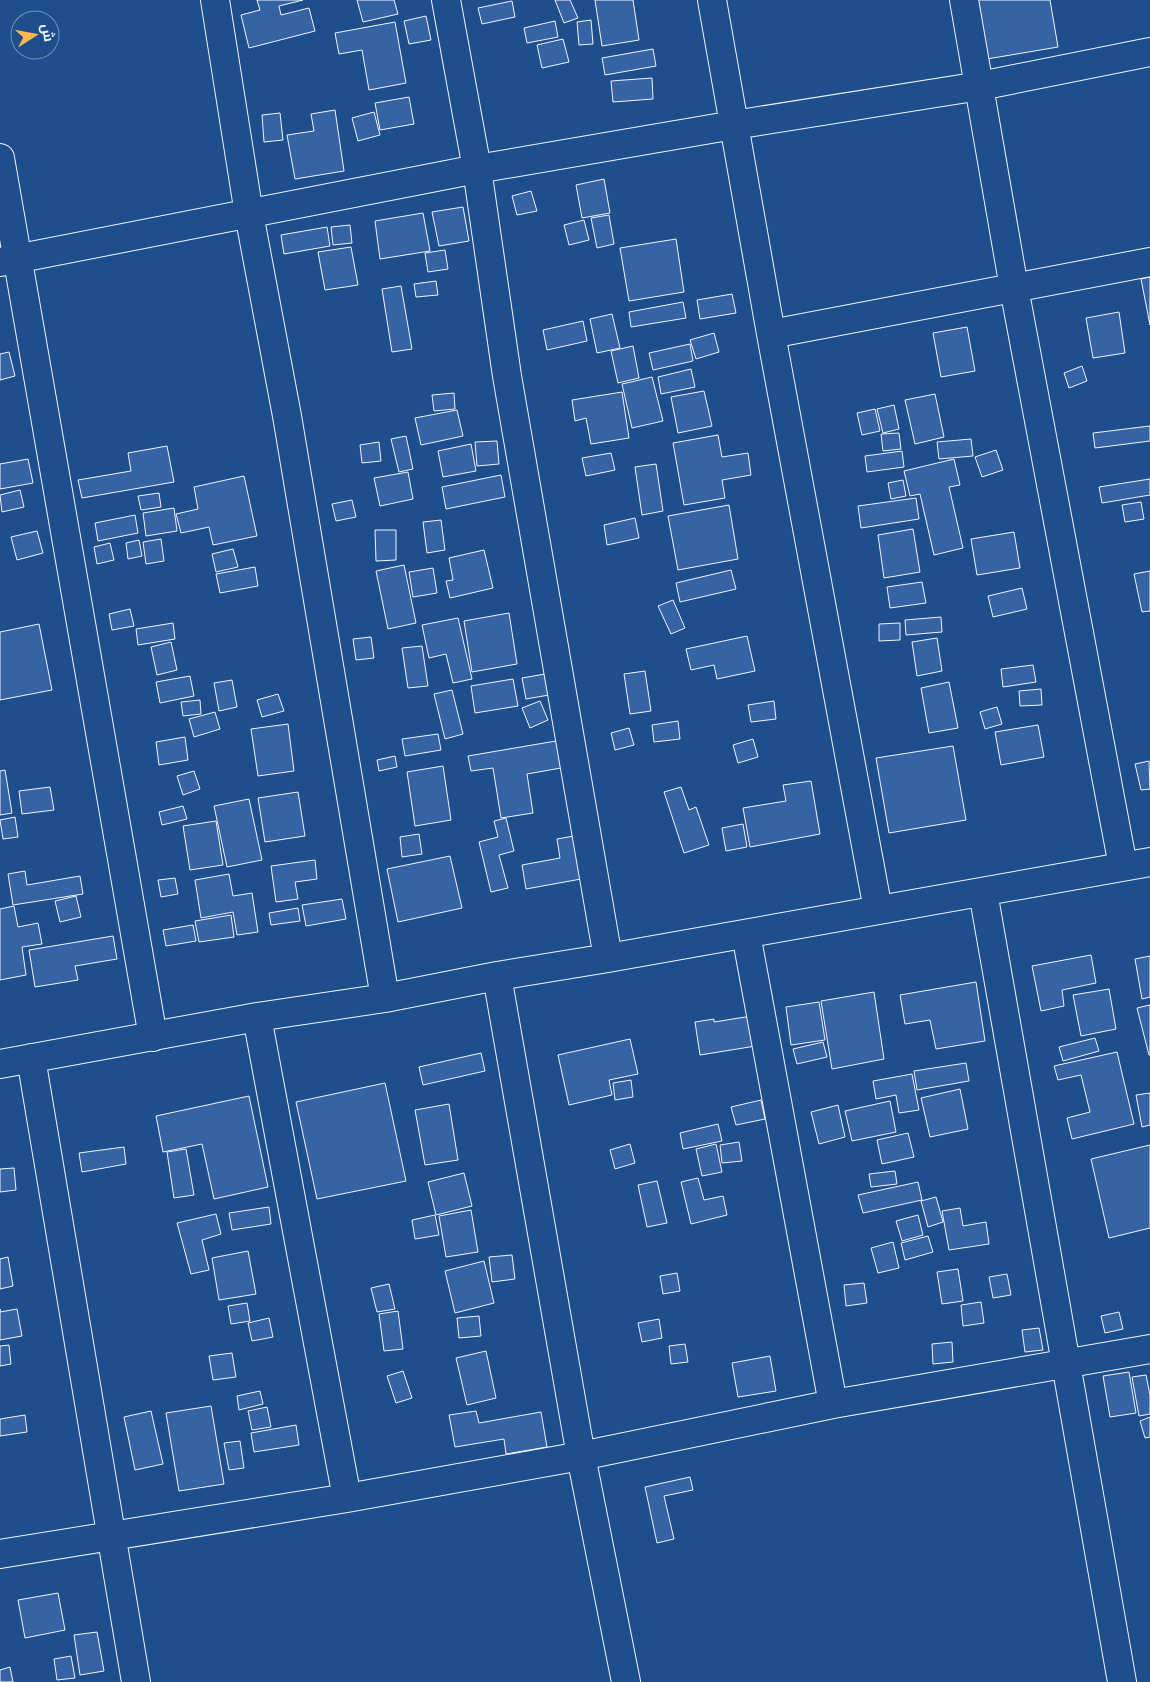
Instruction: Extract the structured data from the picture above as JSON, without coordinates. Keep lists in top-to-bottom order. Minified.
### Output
{"north":"right"}
